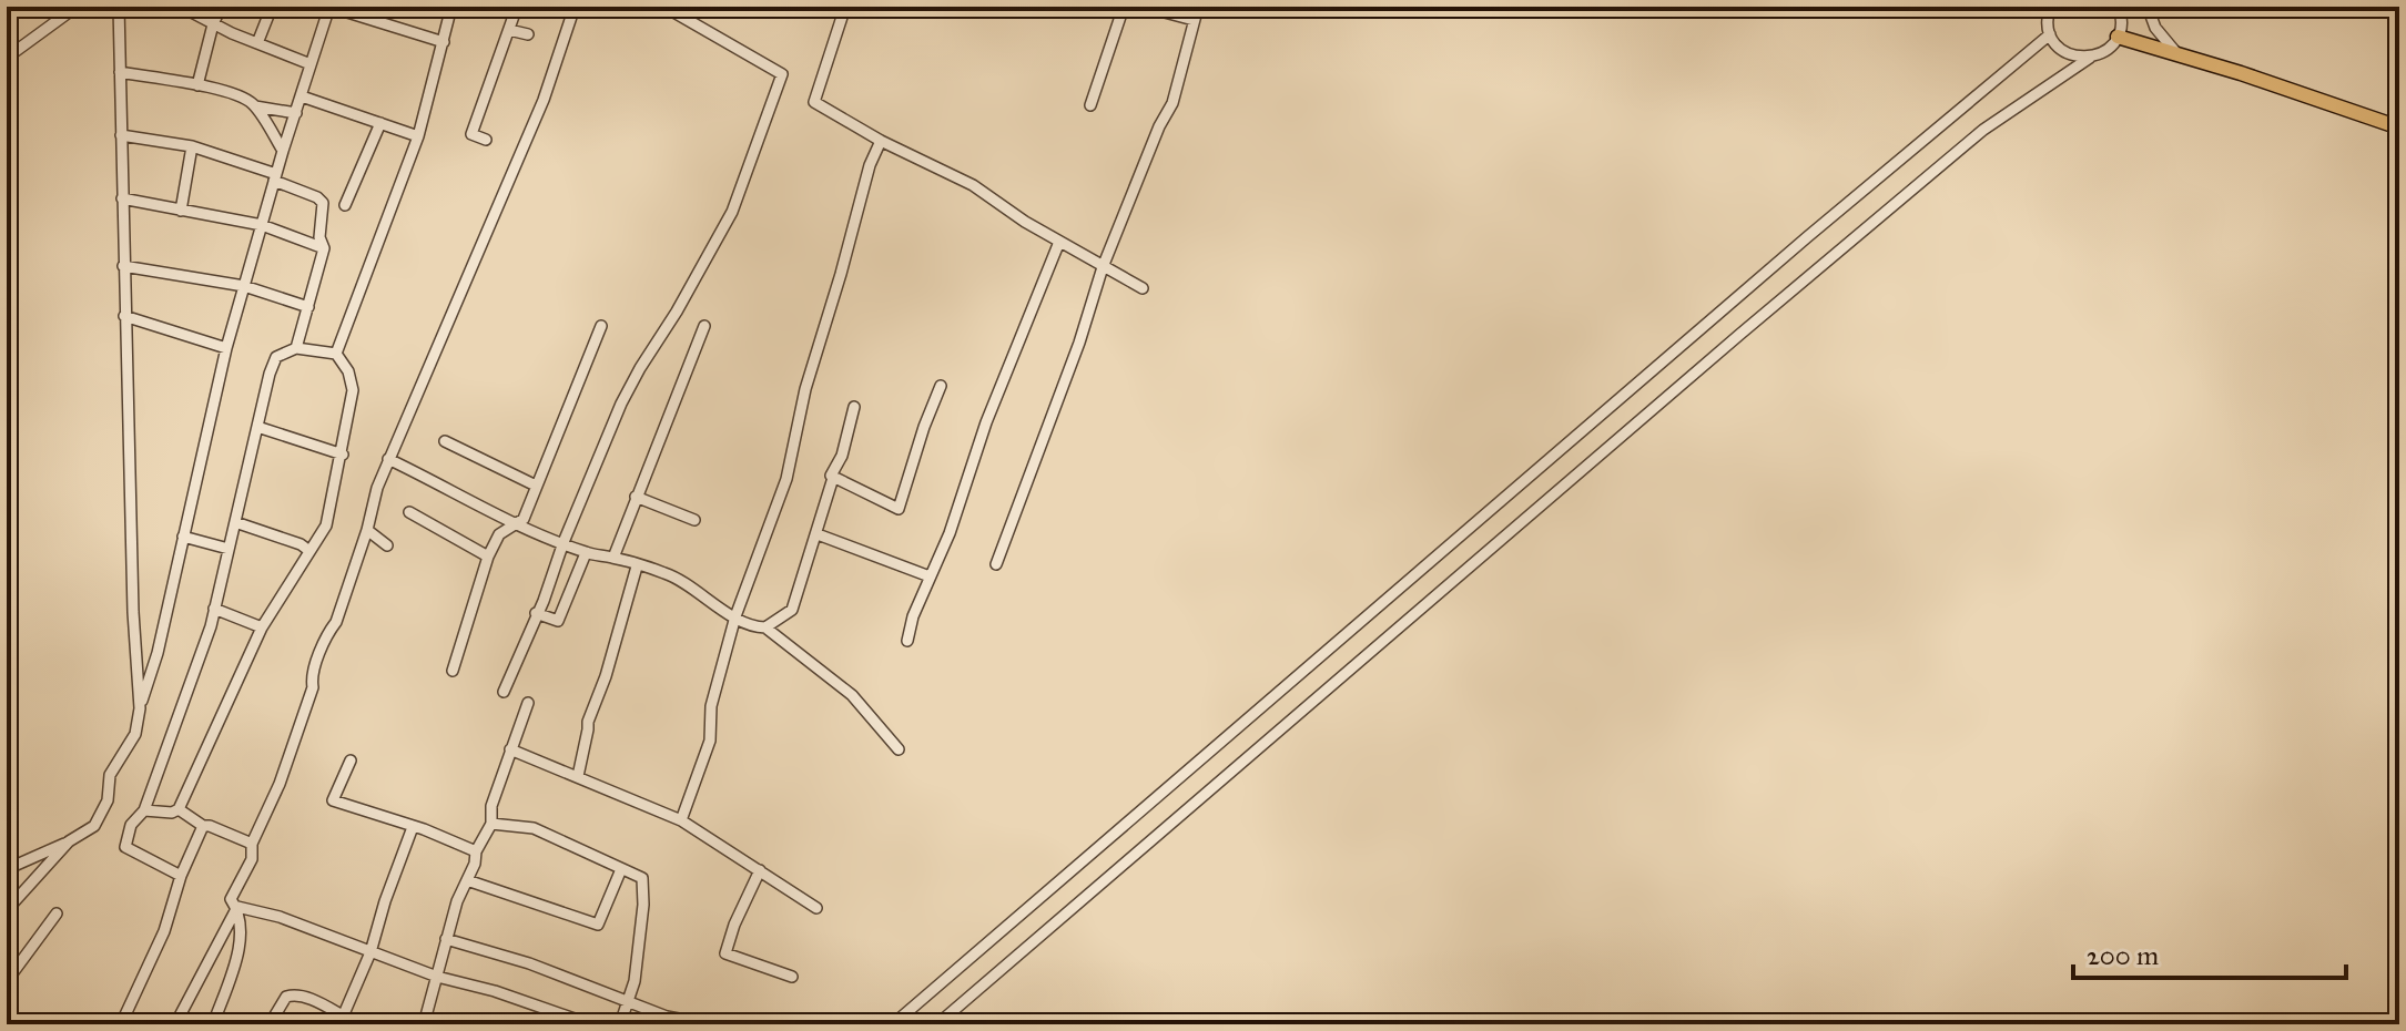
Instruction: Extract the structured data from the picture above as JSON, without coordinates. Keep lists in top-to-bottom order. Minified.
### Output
{"scale_bar":"200 m"}
